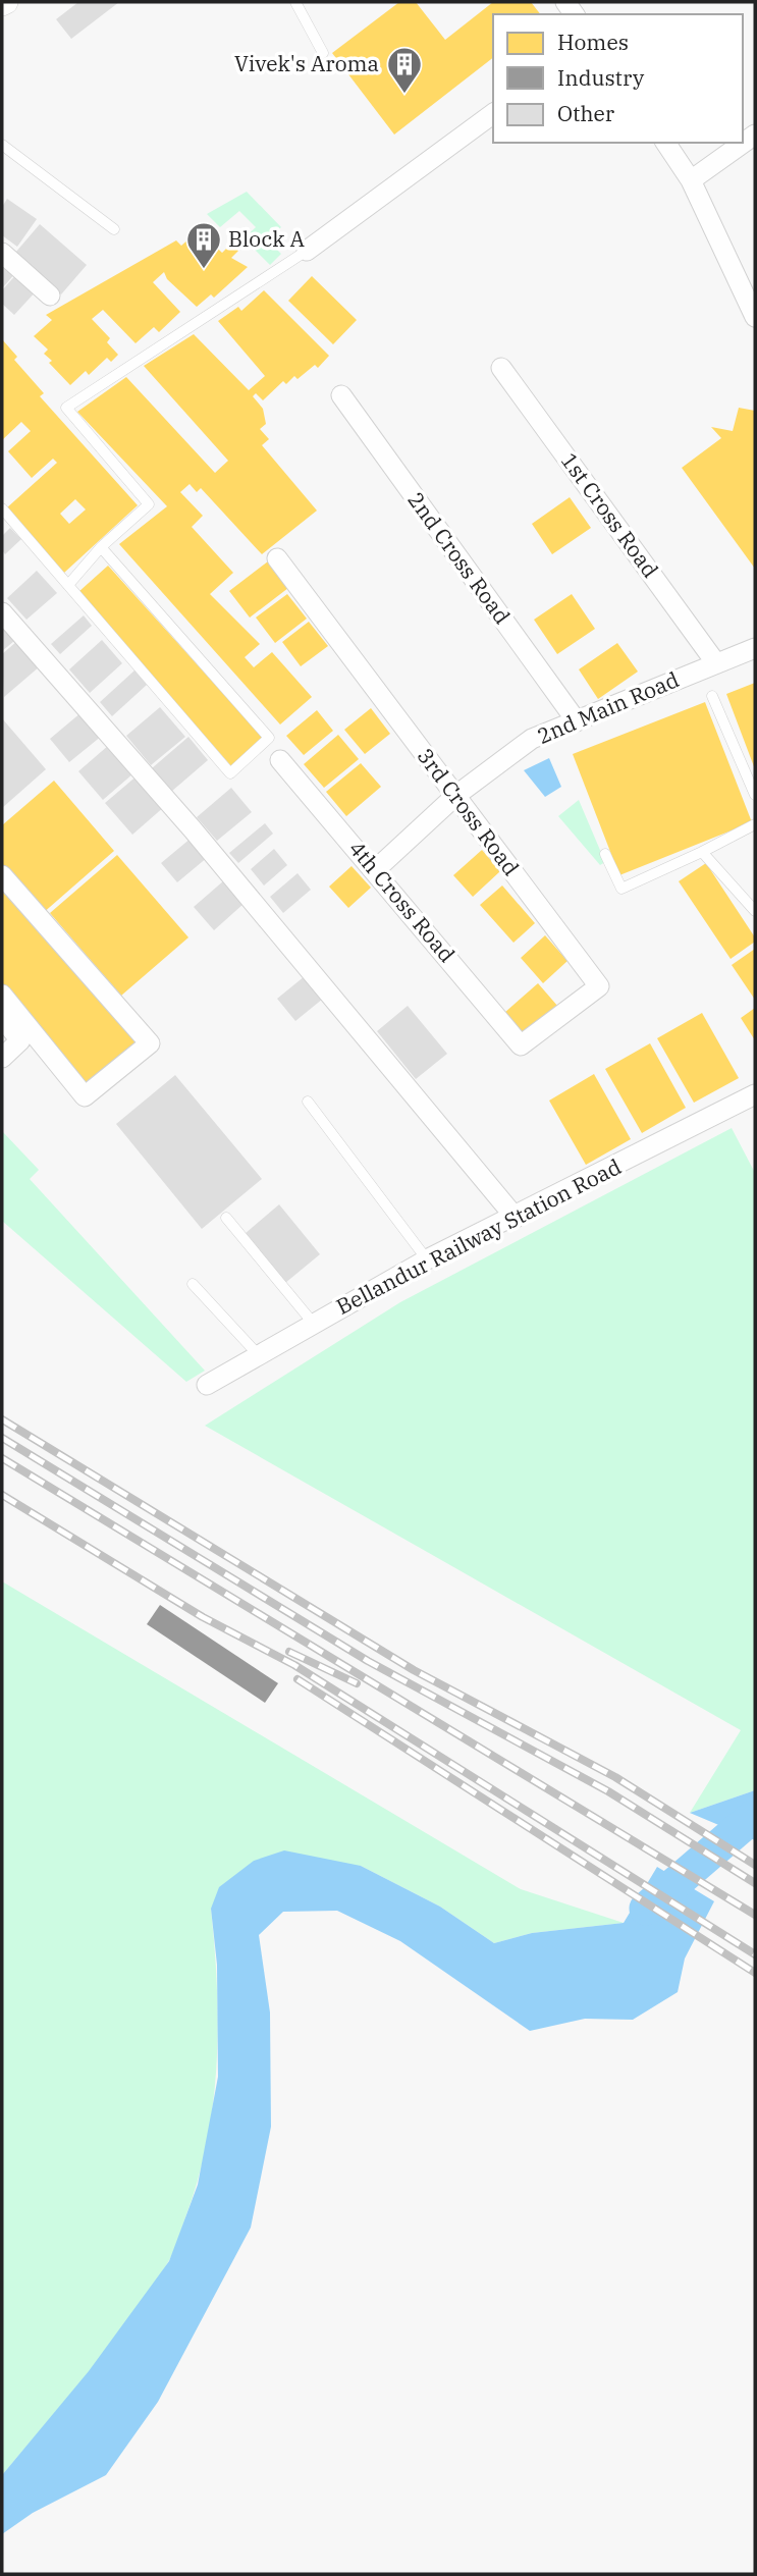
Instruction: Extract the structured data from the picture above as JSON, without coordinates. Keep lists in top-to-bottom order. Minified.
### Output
{"streets":{"street":["1st Cross Road","2nd Cross Road","2nd Main Road","3rd Cross Road","4th Cross Road","Bellandur Railway Station Road"]},"crossings":[["1st Cross Road","2nd Main Road"],["2nd Cross Road","2nd Main Road"],["2nd Main Road","3rd Cross Road"],["2nd Main Road","4th Cross Road"],["3rd Cross Road","4th Cross Road"]],"places":{"building":["Vivek's Aroma","Block A"]},"legend":["Homes","Industry","Other"]}
